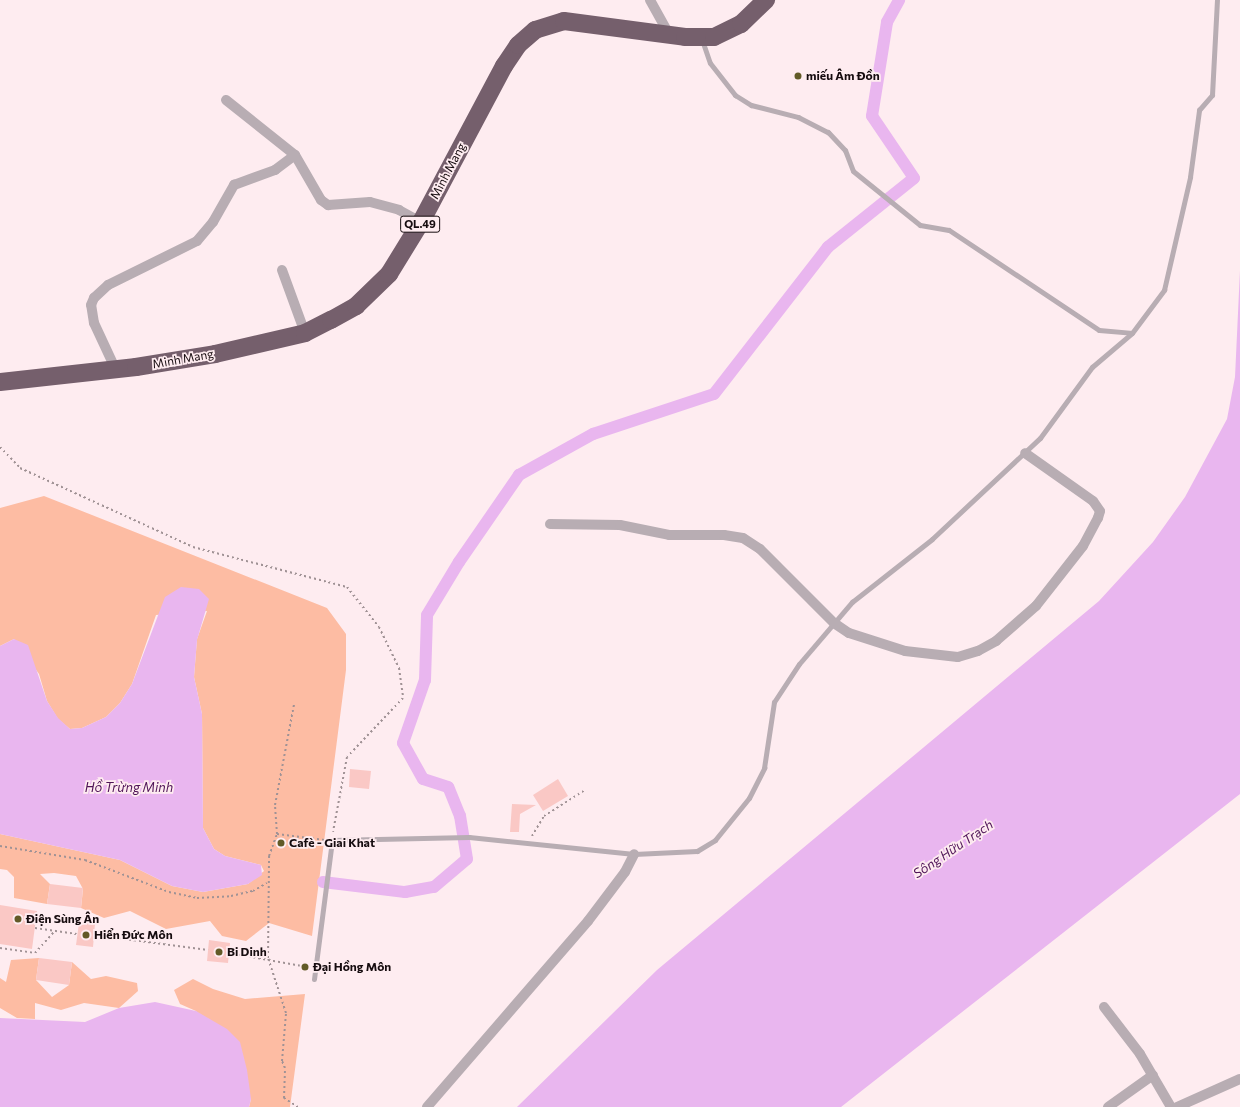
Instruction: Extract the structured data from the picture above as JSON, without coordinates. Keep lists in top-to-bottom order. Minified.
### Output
{"streets":{"highway":["Minh Mang","QL.49"]},"water":["Hồ Trừng Minh","Sông Hữu Trạch"],"places":["miếu Âm Đồn","Cafè - Giai Khat","Điện Sùng Ân","Hiển Đức Môn","Bi Dinh","Đại Hồng Môn"]}
